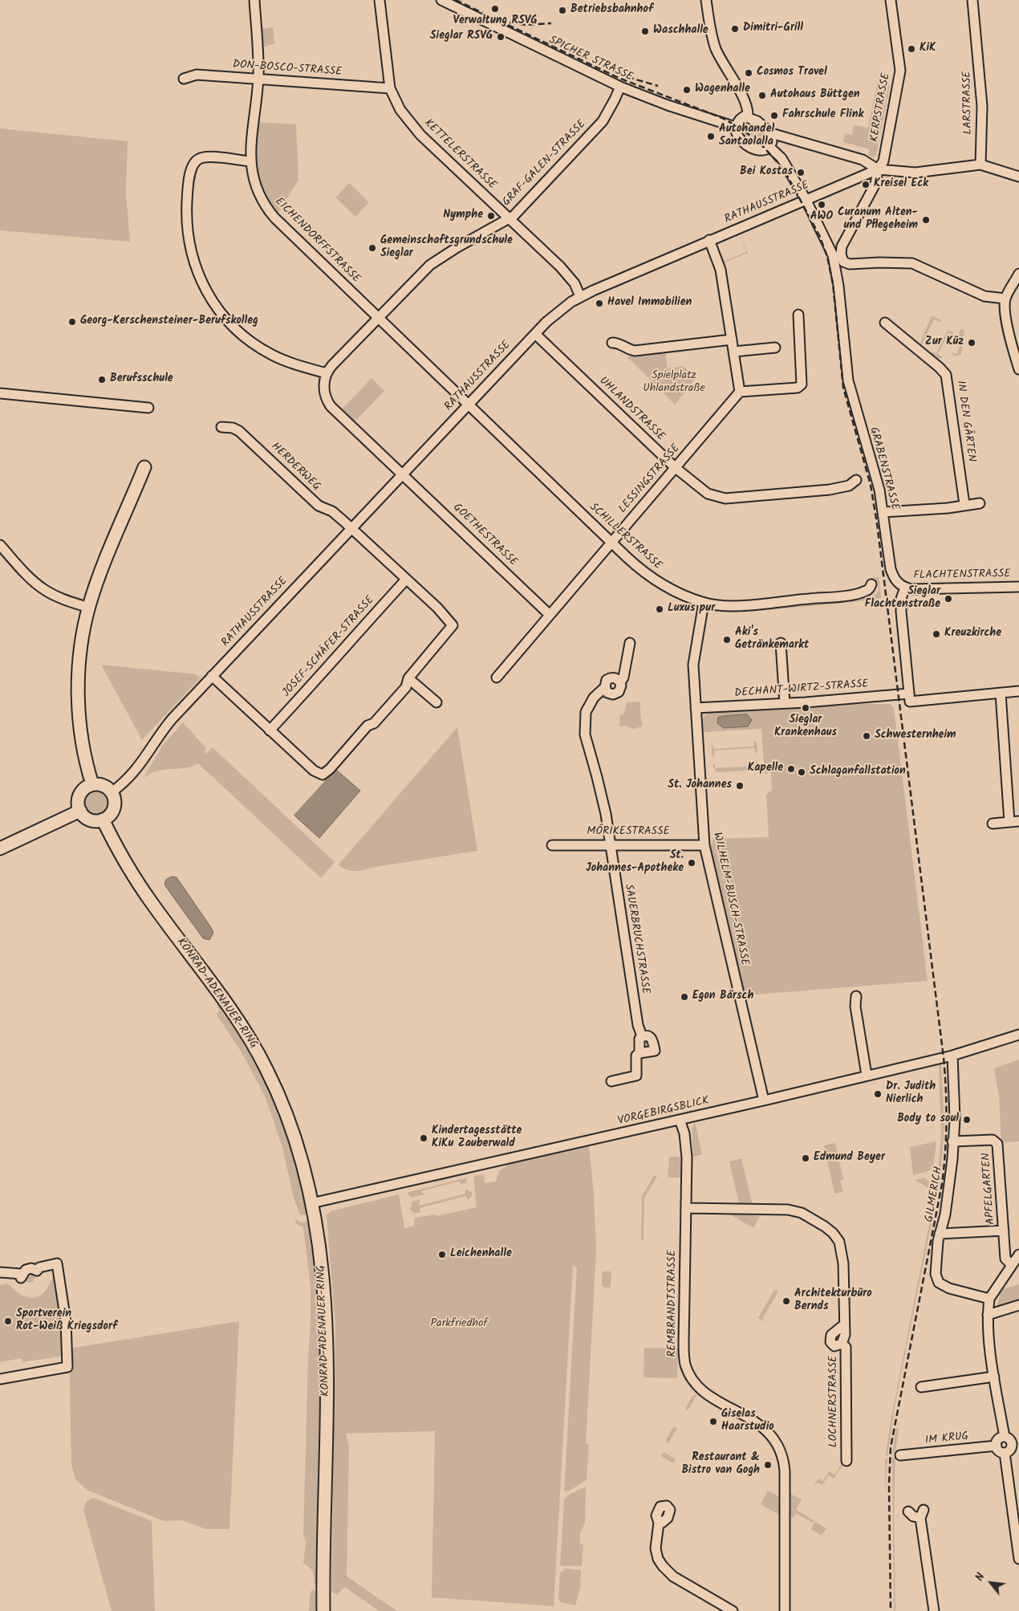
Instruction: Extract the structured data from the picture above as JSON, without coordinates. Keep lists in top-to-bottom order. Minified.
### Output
{"streets":{"main road":["KONRAD-ADENAUER-RING"],"street":["SPICHER STRASSE","DON-BOSCO-STRASSE","LARSTRASSE","KERPSTRASSE","KETTELERSTRASSE","GRAF-GALEN-STRASSE","RATHAUSSTRASSE","EICHENDORFFSTRASSE","UHLANDSTRASSE","IN DEN GÄRTEN","HERDERWEG","GRABENSTRASSE","LESSINGSTRASSE","GOETHESTRASSE","SCHILLERSTRASSE","FLACHTENSTRASSE","JOSEF-SCHÄFER-STRASSE","DECHANT-WIRTZ-STRASSE","MÖRIKESTRASSE","WILHELM-BUSCH-STRASSE","SAUERBRUCHSTRASSE","VORGEBIRGSBLICK","APFELGARTEN","GILMERICH","REMBRANDTSTRASSE","LOCHNERSTRASSE","IM KRUG"]},"crossings":[["SPICHER STRASSE","GRAF-GALEN-STRASSE"],["SPICHER STRASSE","GRABENSTRASSE"],["DON-BOSCO-STRASSE","KETTELERSTRASSE"],["DON-BOSCO-STRASSE","EICHENDORFFSTRASSE"],["LARSTRASSE","RATHAUSSTRASSE"],["KERPSTRASSE","RATHAUSSTRASSE"],["KETTELERSTRASSE","GRAF-GALEN-STRASSE"],["KETTELERSTRASSE","RATHAUSSTRASSE"],["GRAF-GALEN-STRASSE","EICHENDORFFSTRASSE"],["GRAF-GALEN-STRASSE","GOETHESTRASSE"],["RATHAUSSTRASSE","EICHENDORFFSTRASSE"],["RATHAUSSTRASSE","UHLANDSTRASSE"],["RATHAUSSTRASSE","HERDERWEG"],["RATHAUSSTRASSE","GRABENSTRASSE"],["RATHAUSSTRASSE","GOETHESTRASSE"],["RATHAUSSTRASSE","SCHILLERSTRASSE"],["RATHAUSSTRASSE","KONRAD-ADENAUER-RING"],["EICHENDORFFSTRASSE","SCHILLERSTRASSE"],["UHLANDSTRASSE","LESSINGSTRASSE"],["HERDERWEG","JOSEF-SCHÄFER-STRASSE"],["GRABENSTRASSE","FLACHTENSTRASSE"],["LESSINGSTRASSE","GOETHESTRASSE"],["LESSINGSTRASSE","SCHILLERSTRASSE"],["SCHILLERSTRASSE","WILHELM-BUSCH-STRASSE"],["DECHANT-WIRTZ-STRASSE","WILHELM-BUSCH-STRASSE"],["MÖRIKESTRASSE","WILHELM-BUSCH-STRASSE"],["MÖRIKESTRASSE","SAUERBRUCHSTRASSE"],["WILHELM-BUSCH-STRASSE","VORGEBIRGSBLICK"],["KONRAD-ADENAUER-RING","VORGEBIRGSBLICK"],["VORGEBIRGSBLICK","GILMERICH"],["VORGEBIRGSBLICK","REMBRANDTSTRASSE"],["APFELGARTEN","GILMERICH"],["REMBRANDTSTRASSE","LOCHNERSTRASSE"]],"parks":["Spielplatz Uhlandstraße","Parkfriedhof"],"places":["Verwaltung RSVG","Betriebsbahnhof","Dimitri-Grill","Waschhalle","Sieglar RSVG","KiK","Cosmos Travel","Wagenhalle","Autohaus Büttgen","Fahrschule Flink","Autohandel Santaolalla","Bei Kostas","Kreisel Eck","AWO","Nymphe","Curanum Alten- und Pflegeheim","Gemeinschaftsgrundschule Sieglar","Havel Immobilien","Georg-Kerschensteiner-Berufskolleg","Zur Küz","Berufsschule","Sieglar Flachtenstraße","Luxus pur","Kreuzkirche","Aki's Getränkemarkt","Sieglar Krankenhaus","Schwesternheim","Kapelle","Schlaganfallstation","St. Johannes","St. Johannes-Apotheke","Egon Bärsch","Dr. Judith Nierlich","Body to soul","Kindertagesstätte KiKu Zauberwald","Edmund Beyer","Leichenhalle","Architekturbüro Bernds","Sportverein Rot-Weiß Kriegsdorf","Giselas Haarstudio","Restaurant & Bistro van Gogh"],"north":"top left"}
